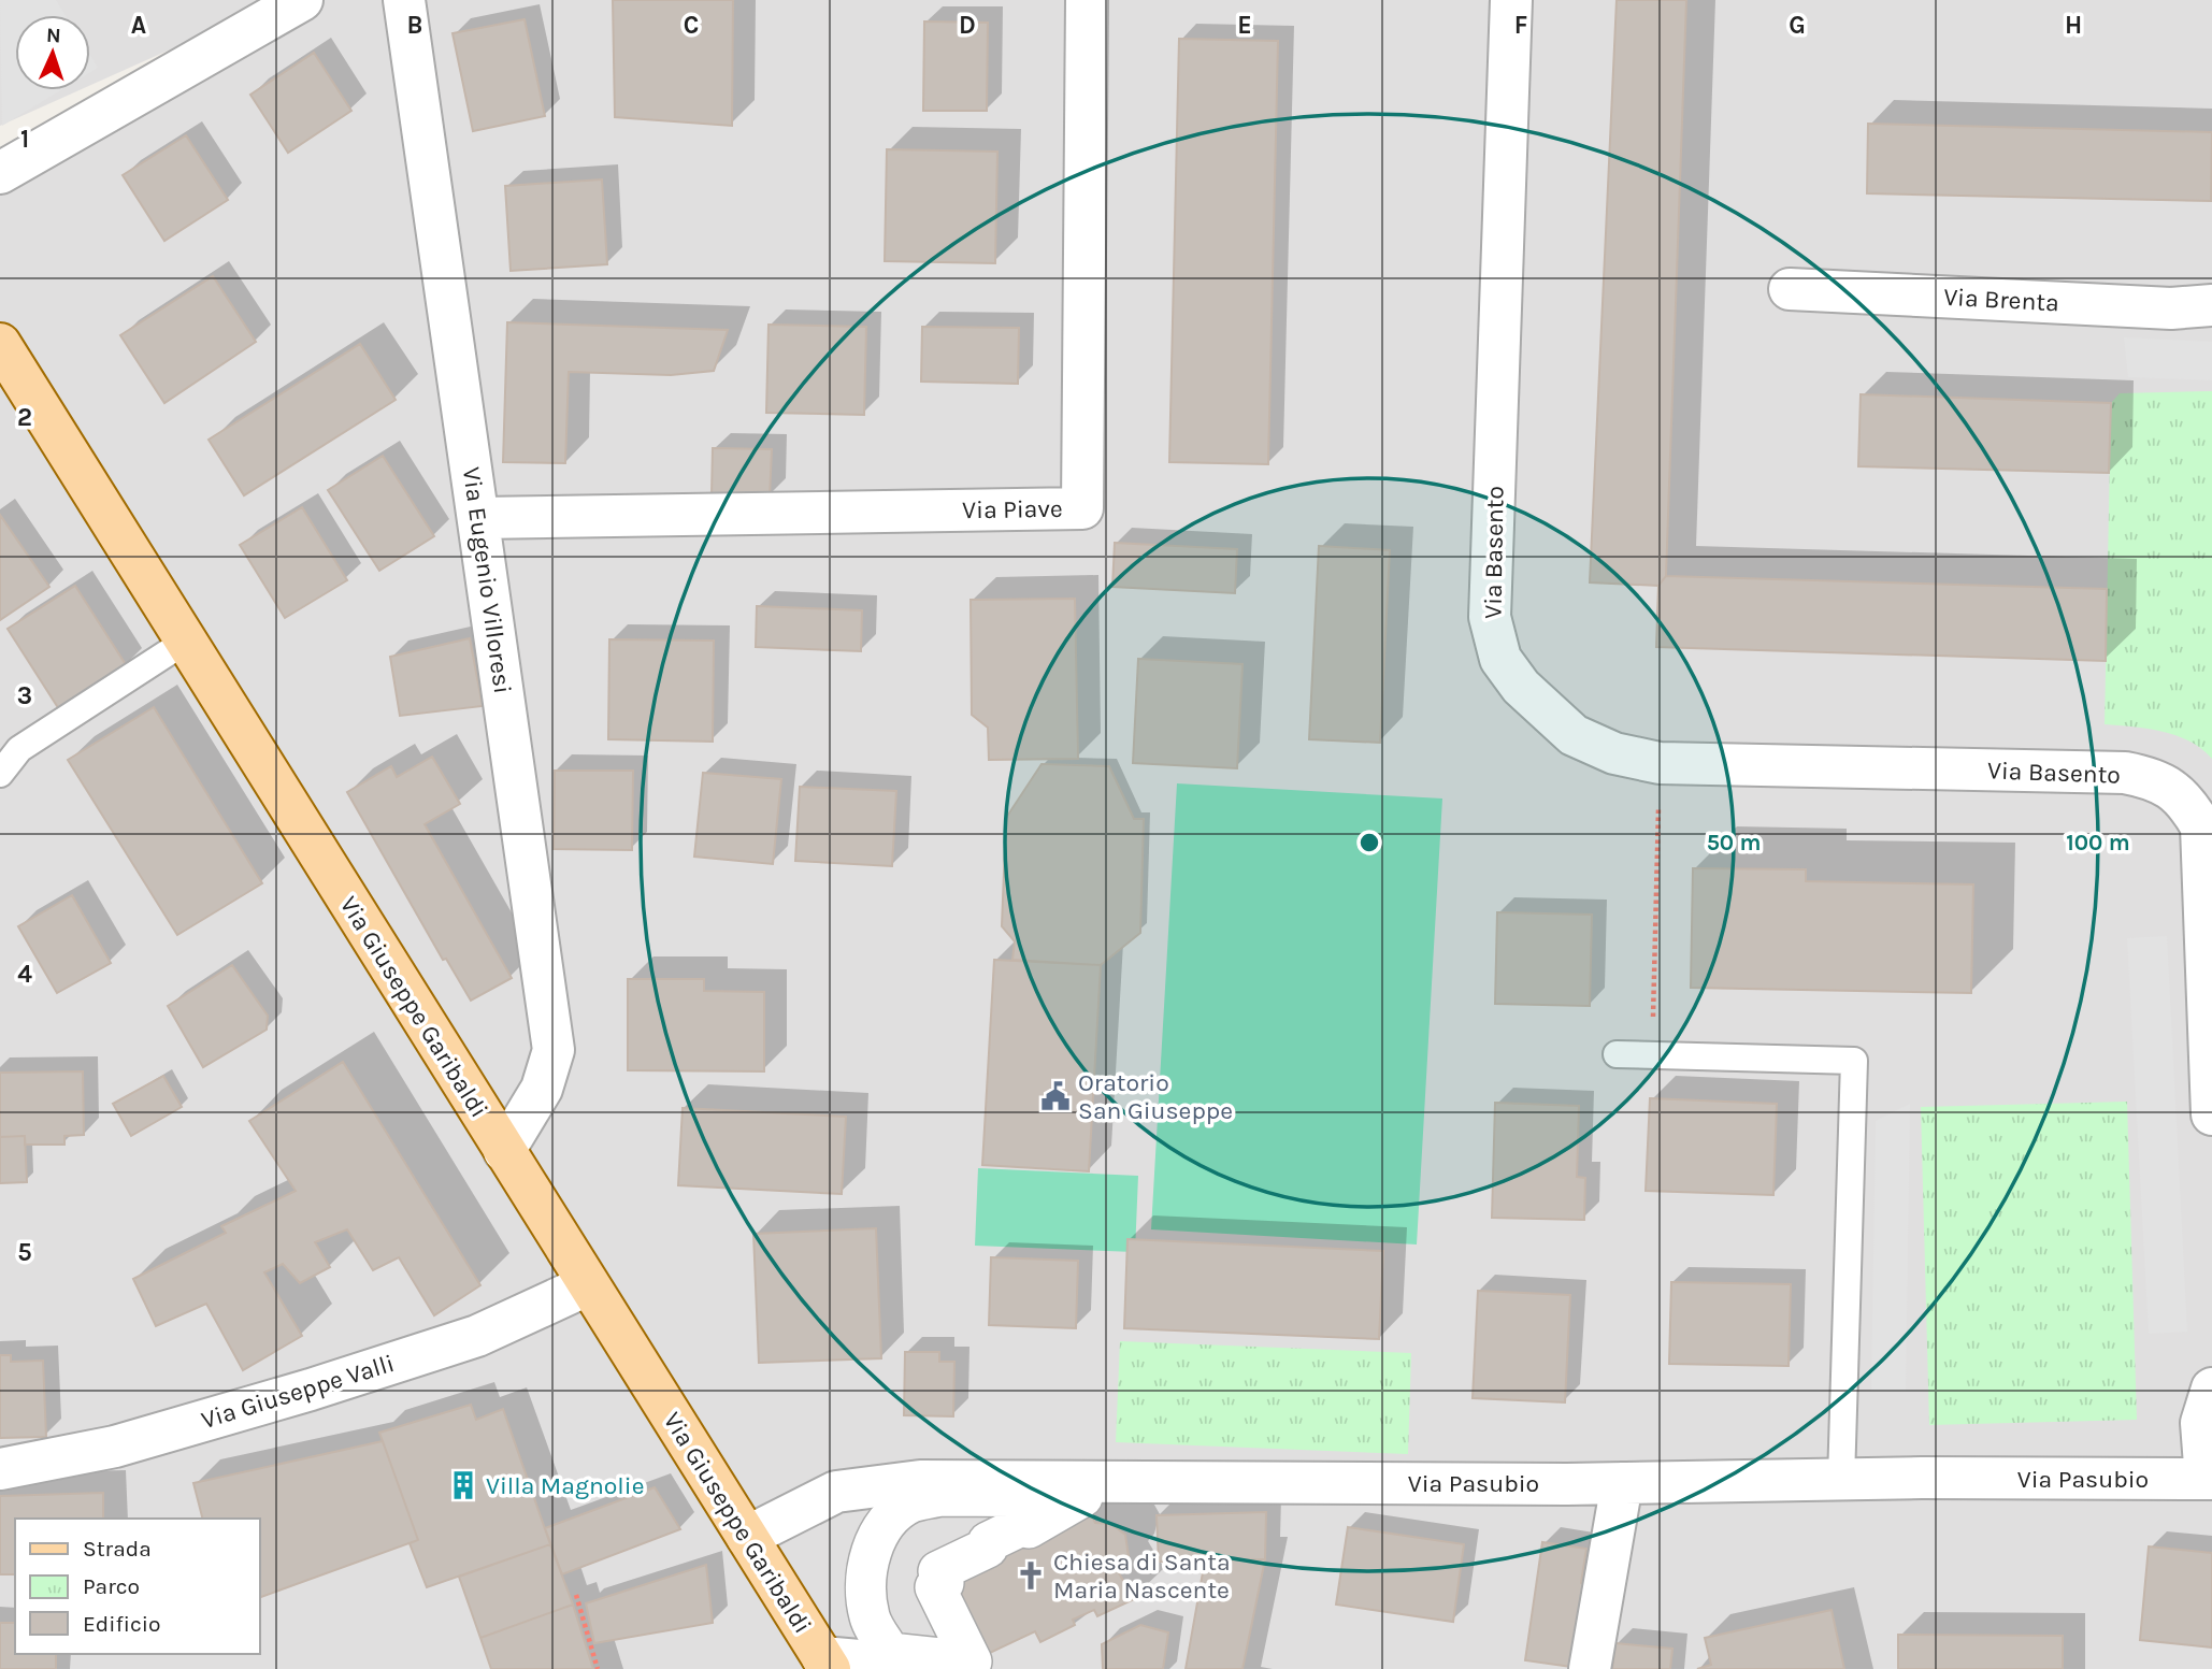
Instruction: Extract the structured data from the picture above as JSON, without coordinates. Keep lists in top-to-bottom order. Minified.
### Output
{"streets":{"main road":["Via Giuseppe Garibaldi"],"street":["Via Brenta","Via Piave","Via Basento","Via Eugenio Villoresi","Via Giuseppe Valli","Via Pasubio"]},"crossings":[["Via Piave","Via Eugenio Villoresi"],["Via Eugenio Villoresi","Via Giuseppe Garibaldi"],["Via Giuseppe Garibaldi","Via Giuseppe Valli"],["Via Giuseppe Garibaldi","Via Pasubio"]],"places":{"public building":["Oratorio San Giuseppe"],"building":["Villa Magnolie"],"church":["Chiesa di Santa Maria Nascente"]},"legend":["Strada","Parco","Edificio"],"north":"top","grid":{"columns":["A","B","C","D","E","F","G","H"],"rows":["1","2","3","4","5"]},"rings":["50 m","100 m"]}
